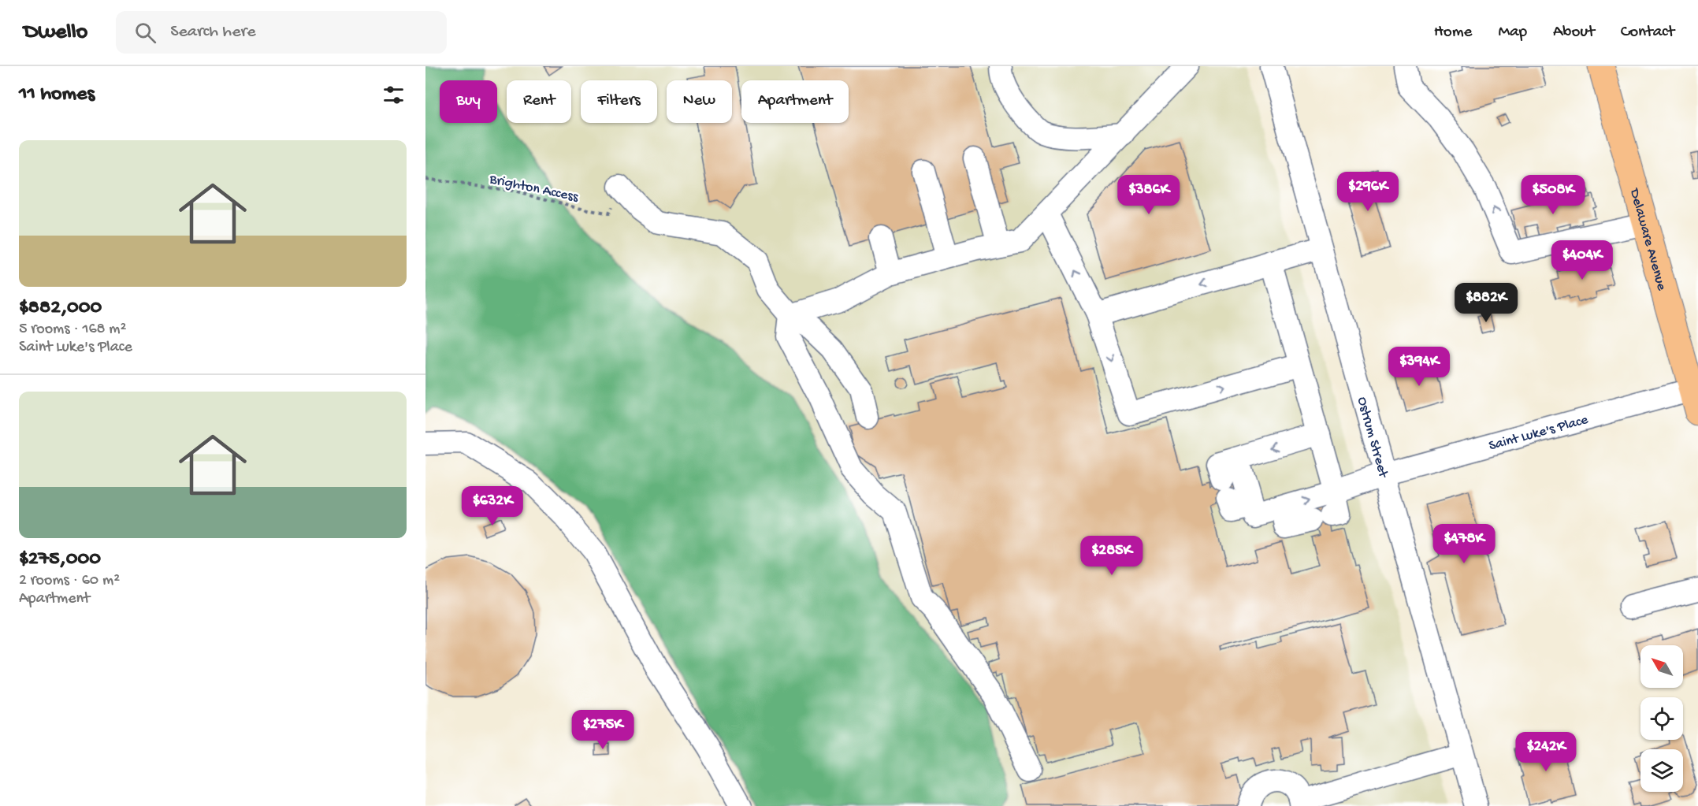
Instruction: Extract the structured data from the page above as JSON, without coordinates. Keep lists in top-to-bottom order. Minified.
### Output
{"streets":{"main road":["Delaware Avenue"],"street":["Saint Luke's Place","Ostrum Street"],"path":["Brighton Access"]},"crossings":[["Delaware Avenue","Saint Luke's Place"],["Saint Luke's Place","Ostrum Street"]],"north":"top left","page":{"header":"Dwello","search":"Search here","nav":["Home","Map","About","Contact"],"heading":"11 homes","chip":["Buy","Rent","Filters","New","Apartment"],"list":[{"name":"$882,000","note":"5 rooms · 168 m² · Saint Luke's Place"},{"name":"$275,000","note":"2 rooms · 60 m² · Apartment"}],"price":["$296K","$386K","$508K","$404K","$882K","$394K","$632K","$478K","$285K","$275K","$242K"]}}
